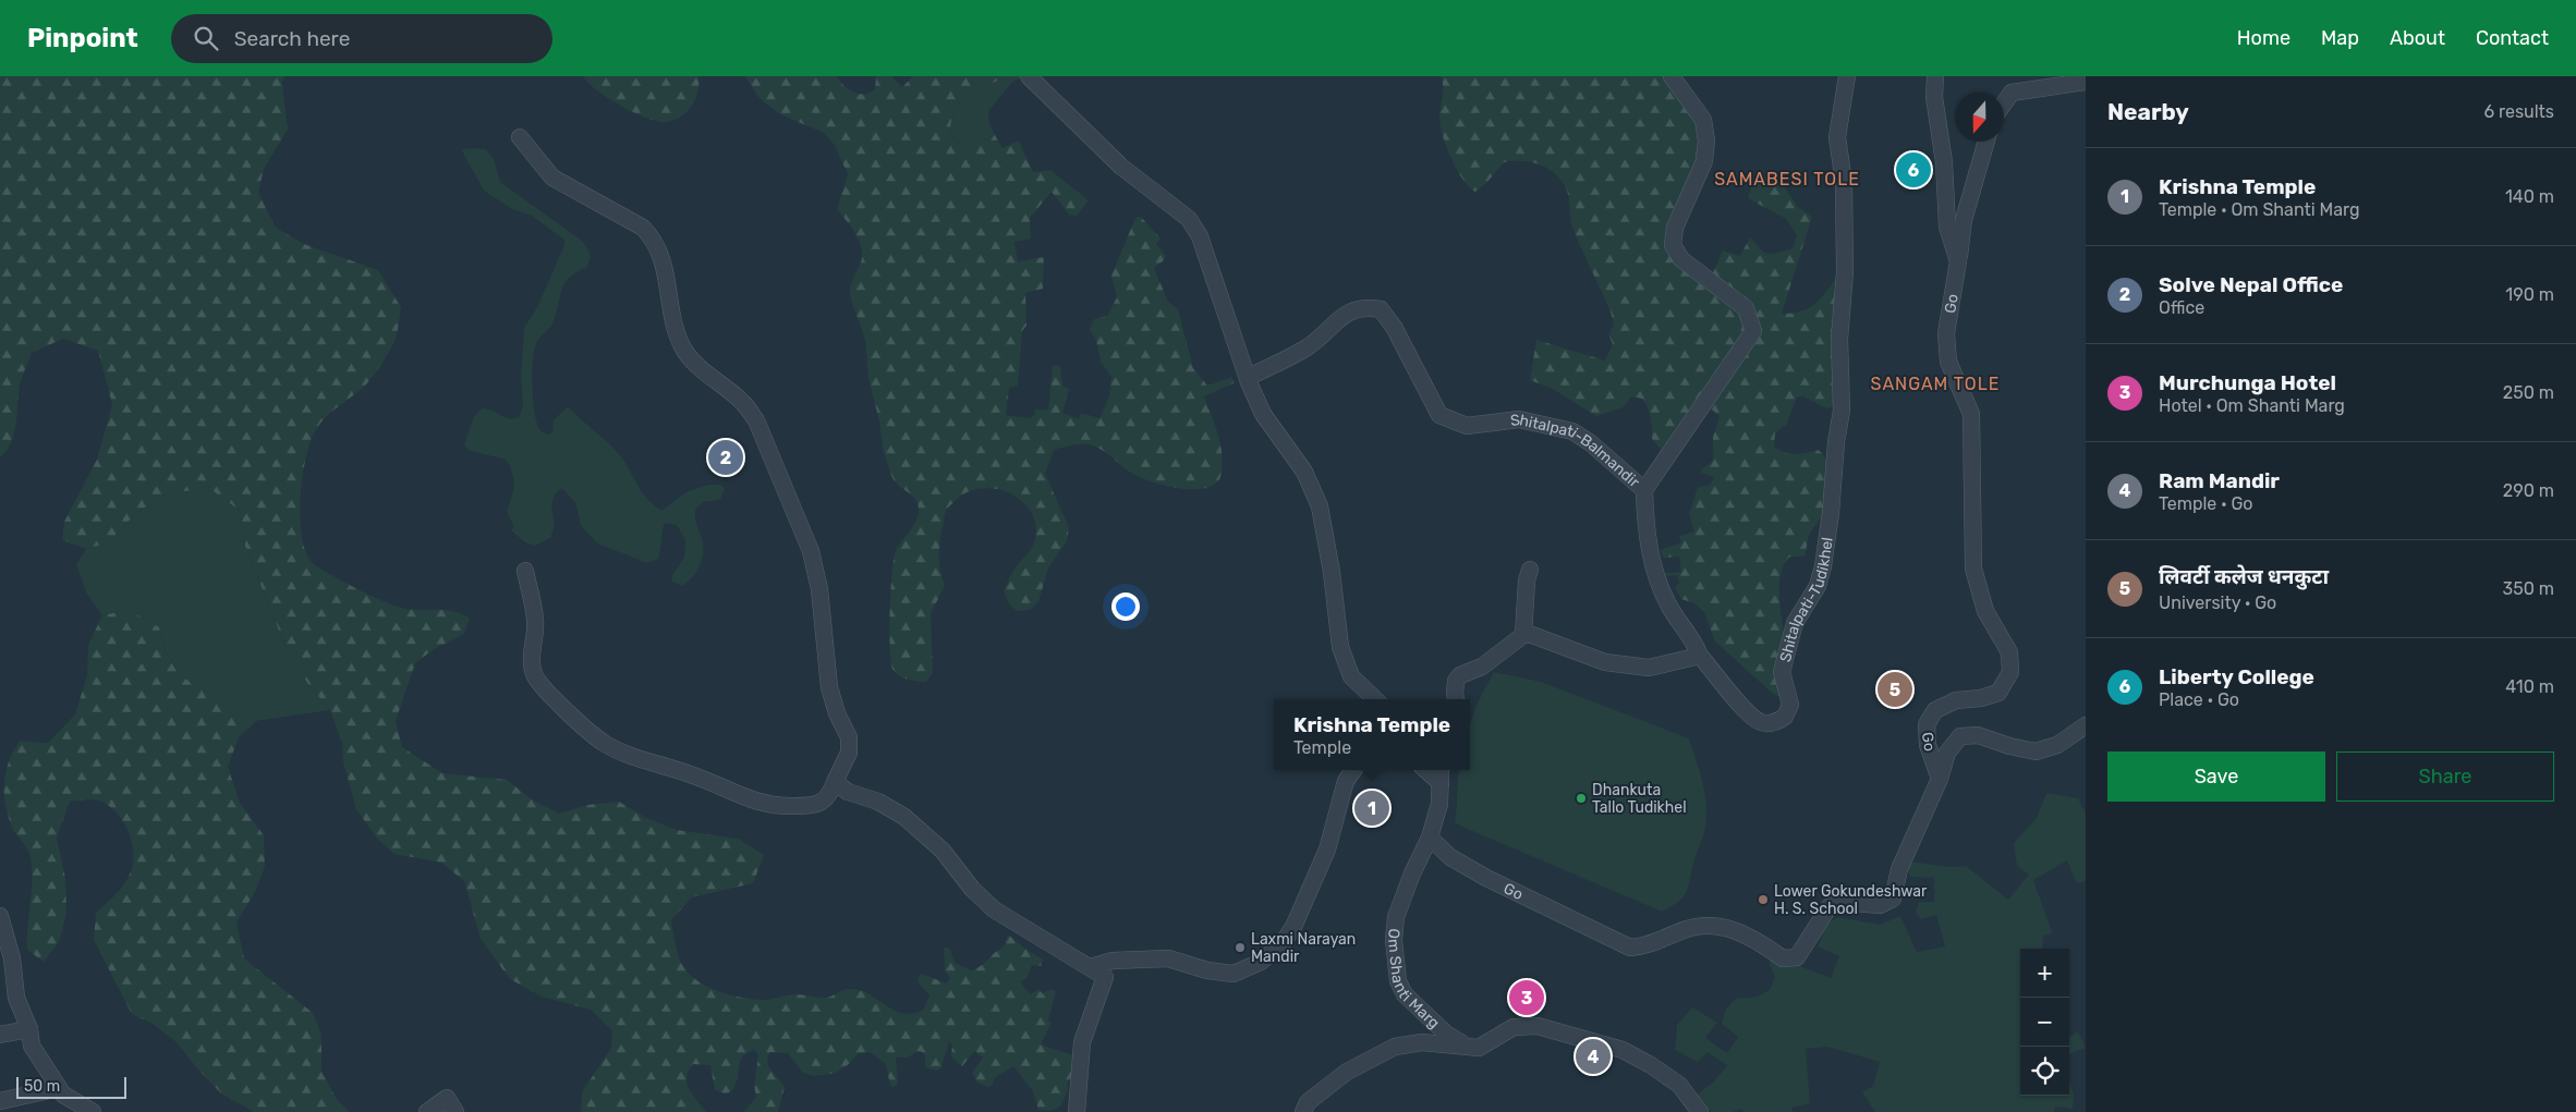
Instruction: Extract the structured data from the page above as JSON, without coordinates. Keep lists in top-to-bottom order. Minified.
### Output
{"streets":{"street":["Go","Shitalpati-Balmandir","Shitalpati-Tudikhel","Om Shanti Marg"]},"crossings":[["Go","Om Shanti Marg"]],"districts":["SAMABESI TOLE","SANGAM TOLE"],"places":["Dhankuta Tallo Tudikhel","Lower Gokundeshwar H. S. School","Laxmi Narayan Mandir"],"scale_bar":"50 m","north":"bottom","page":{"header":"Pinpoint","search":"Search here","nav":["Home","Map","About","Contact"],"heading":["Nearby","6 results"],"list":[{"mark":"1","name":"Krishna Temple","note":"Temple · Om Shanti Marg","value":"140 m"},{"mark":"2","name":"Solve Nepal Office","note":"Office","value":"190 m"},{"mark":"3","name":"Murchunga Hotel","note":"Hotel · Om Shanti Marg","value":"250 m"},{"mark":"4","name":"Ram Mandir","note":"Temple · Go","value":"290 m"},{"mark":"5","name":"लिवर्टी कलेज धनकुटा","note":"University · Go","value":"350 m"},{"mark":"6","name":"Liberty College","note":"Place · Go","value":"410 m"}],"pins":["6","2","5","1","3","4"],"popup":["Krishna Temple","Temple"],"buttons":["Save","Share"],"map_buttons":["+","−"],"scale":"50 m"}}
